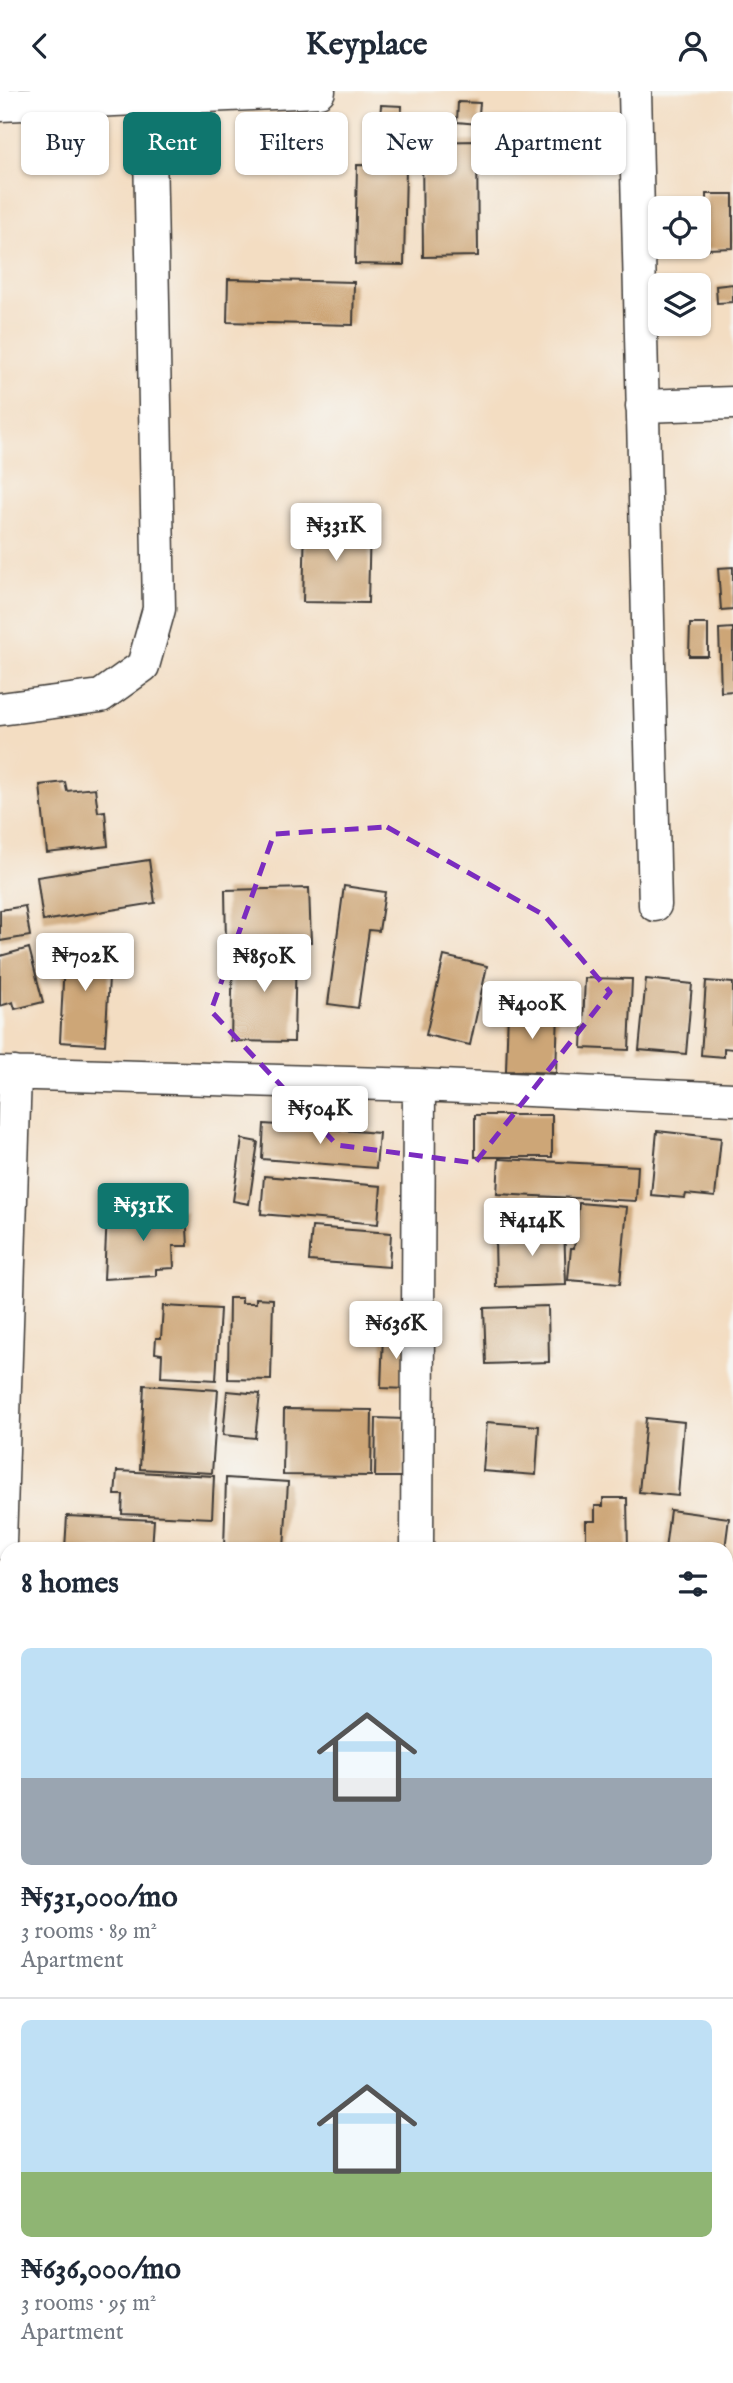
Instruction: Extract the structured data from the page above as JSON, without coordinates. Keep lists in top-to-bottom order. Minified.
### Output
{"page":{"header":"Keyplace","chip":["Buy","Rent","Filters","New","Apartment"],"price":["₦331K","₦702K","₦850K","₦400K","₦504K","₦531K","₦414K","₦636K"],"heading":"8 homes","list":[{"name":"₦531,000/mo","note":"3 rooms · 89 m² · Apartment"},{"name":"₦636,000/mo","note":"3 rooms · 95 m² · Apartment"}]}}
